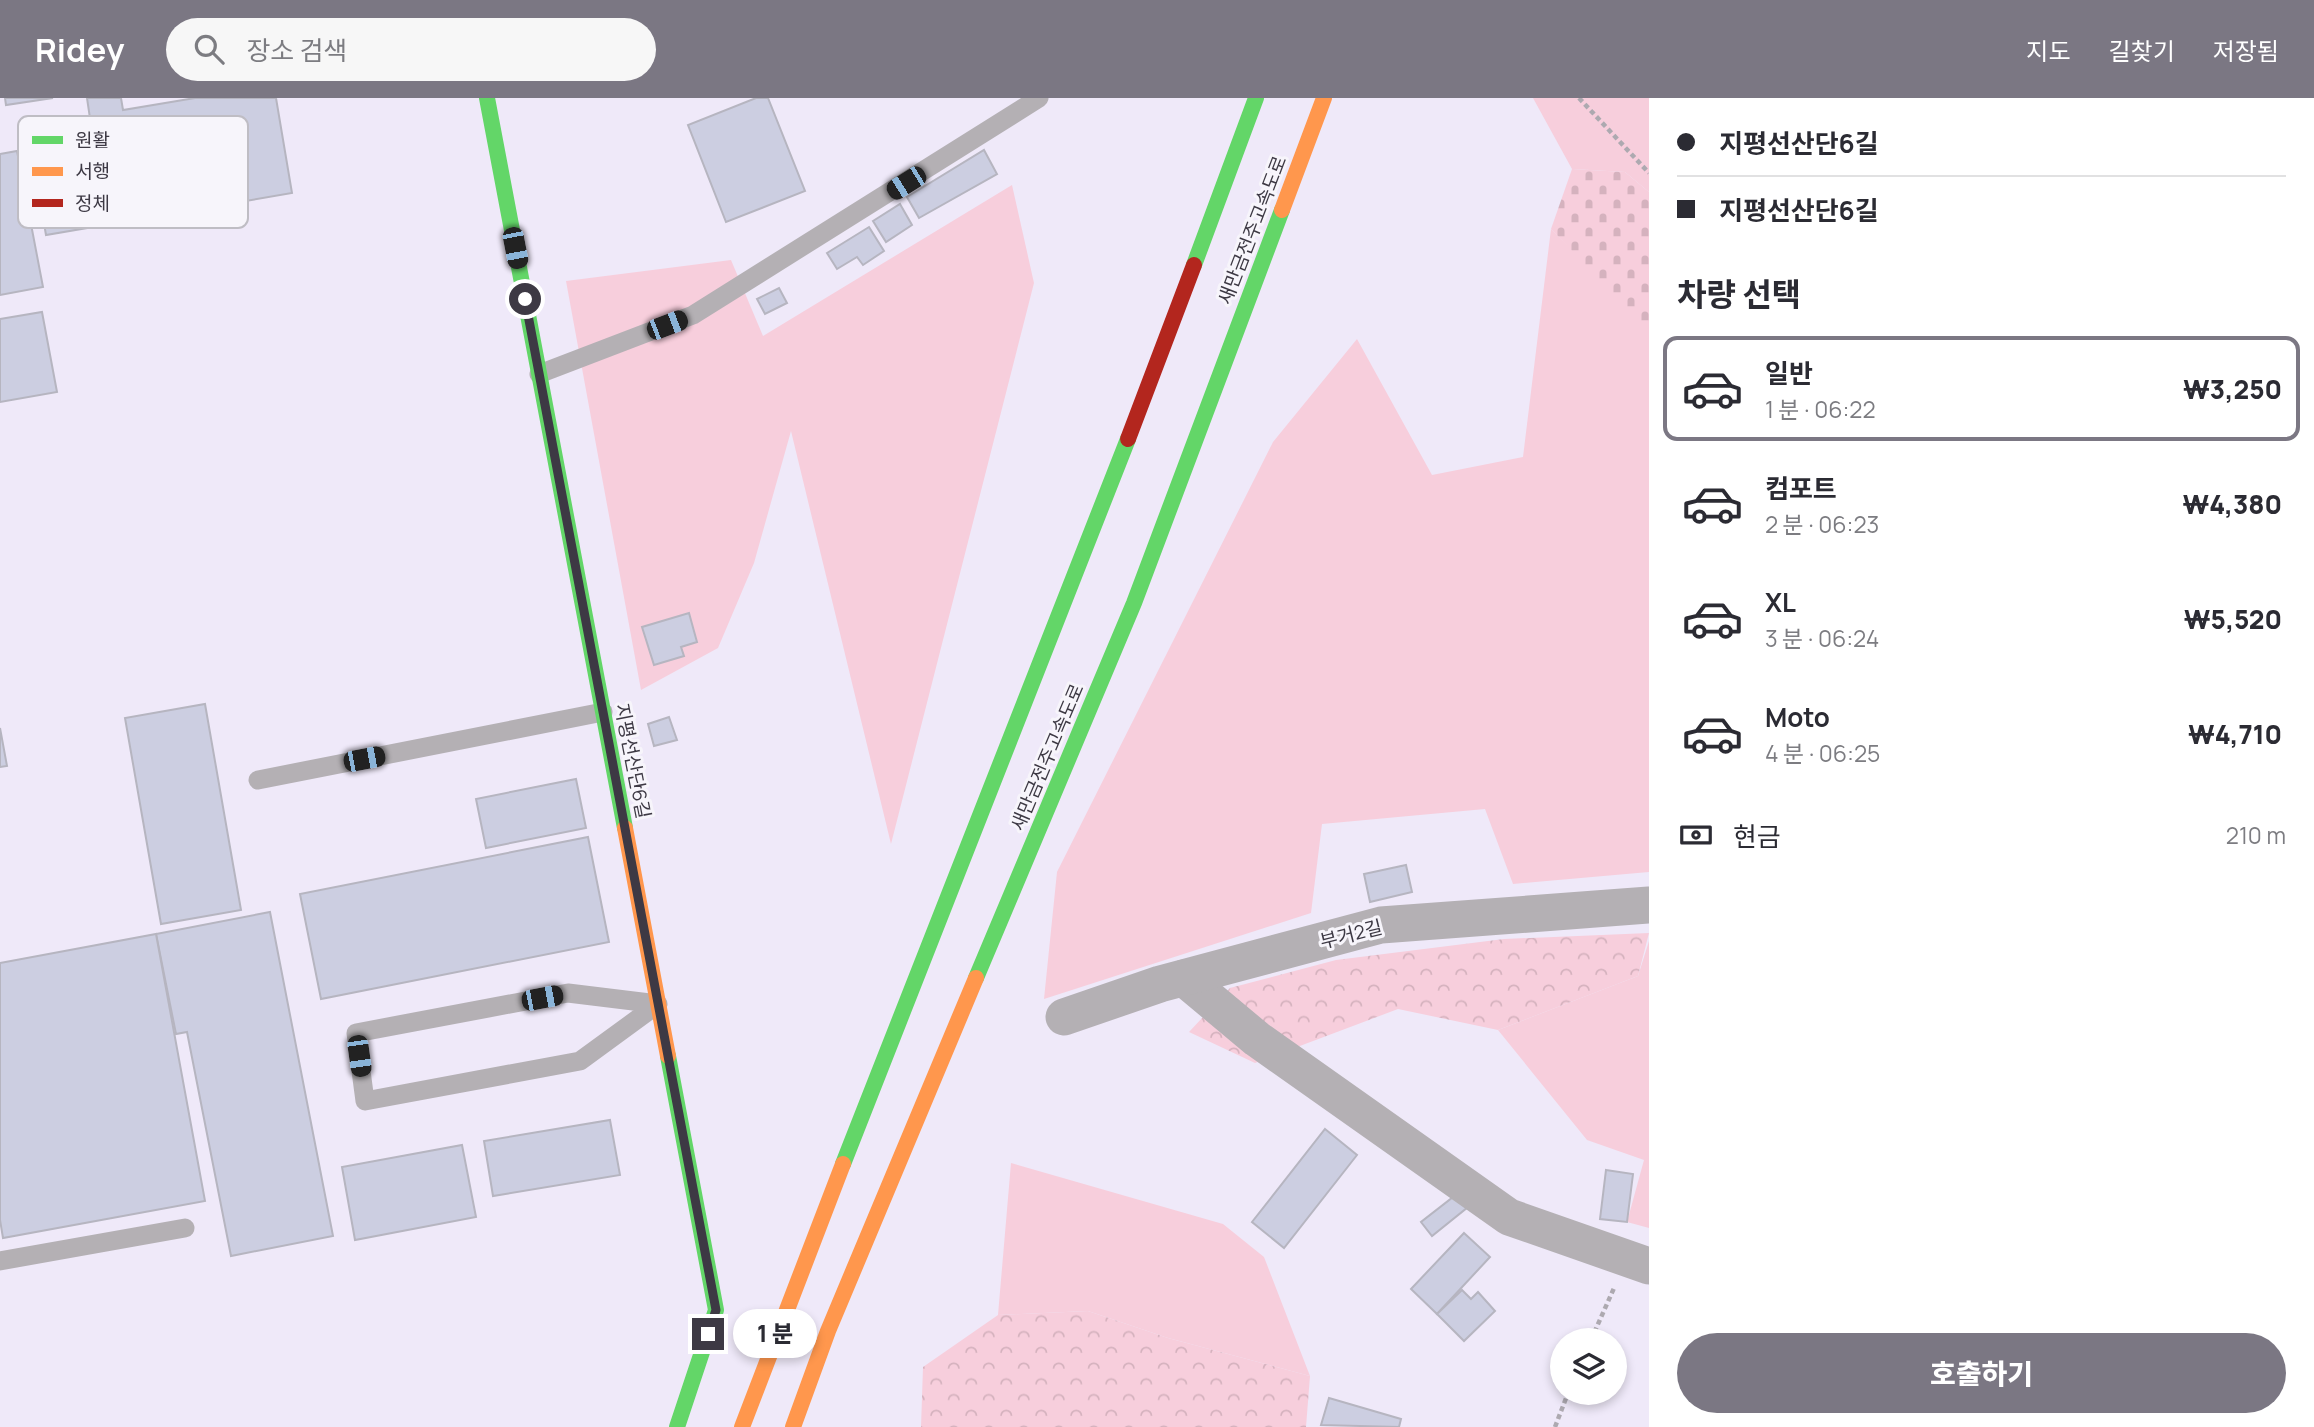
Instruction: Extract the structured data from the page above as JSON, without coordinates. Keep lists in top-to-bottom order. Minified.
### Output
{"streets":{"main road":["새만금전주고속도로","지평선산단6길"],"street":["부거2길"]},"legend":["원활","서행","정체"],"page":{"header":"Ridey","search":"장소 검색","nav":["지도","길찾기","저장됨"],"banner":["지평선산단6길","지평선산단6길"],"heading":"차량 선택","list":[{"name":"일반","note":"1 분 · 06:22","value":"₩3,250"},{"name":"컴포트","note":"2 분 · 06:23","value":"₩4,380"},{"name":"XL","note":"3 분 · 06:24","value":"₩5,520"},{"name":"Moto","note":"4 분 · 06:25","value":"₩4,710"}],"pay":["현금","210 m"],"bubble":"1 분","buttons":"호출하기"}}
